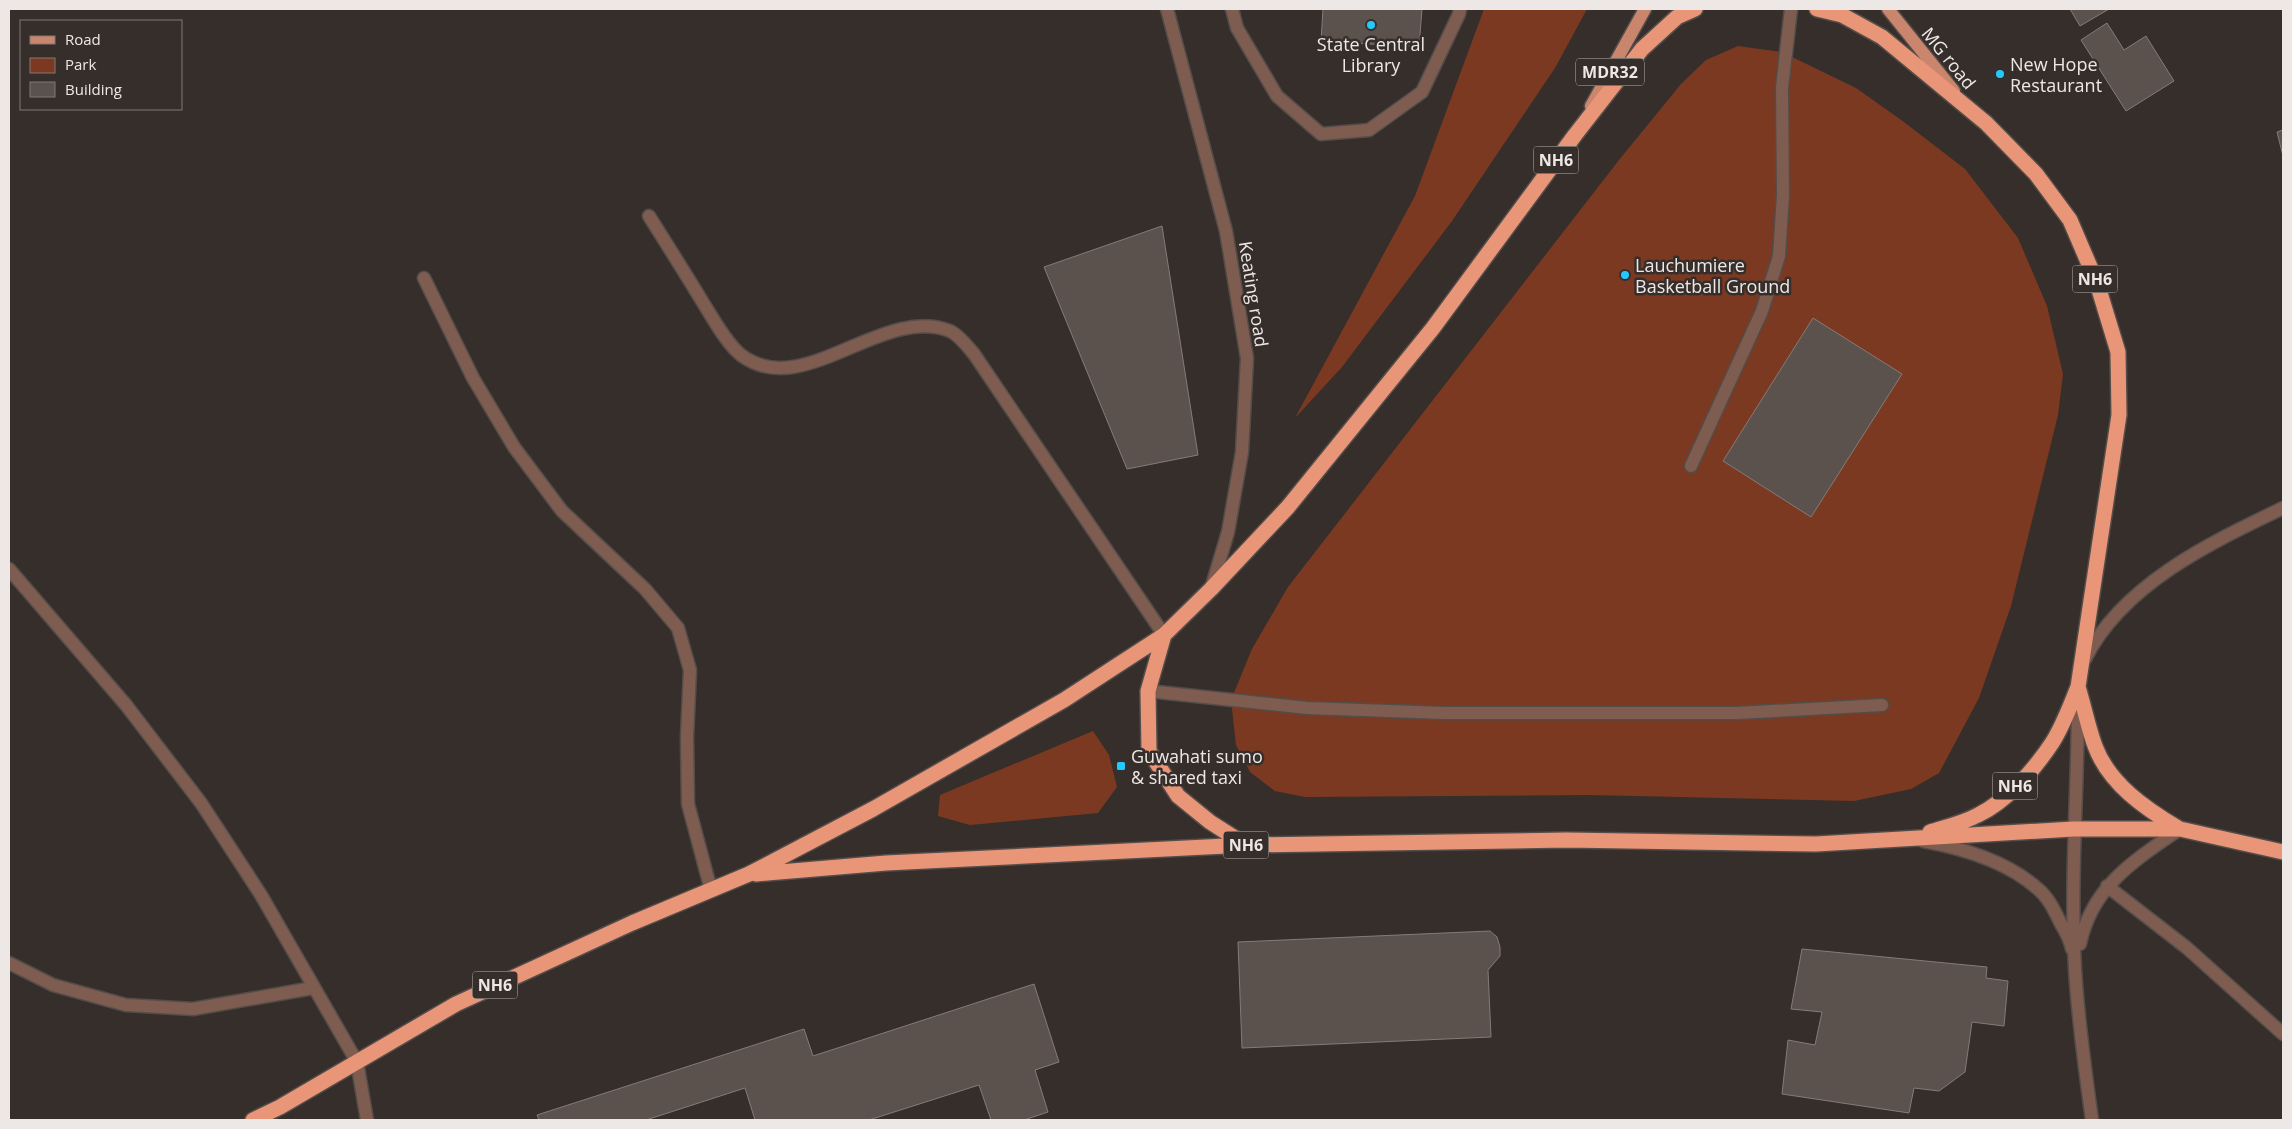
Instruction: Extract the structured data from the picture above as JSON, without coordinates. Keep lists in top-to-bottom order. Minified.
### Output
{"streets":{"highway":["NH6"],"main road":["MG road","MDR32"],"street":["Keating road"]},"crossings":[["MG road","NH6"],["MDR32","NH6"],["NH6","Keating road"]],"places":{"other":["State Central Library","New Hope Restaurant","Lauchumiere Basketball Ground"],"transit":["Guwahati sumo & shared taxi"]},"legend":["Road","Park","Building"]}
